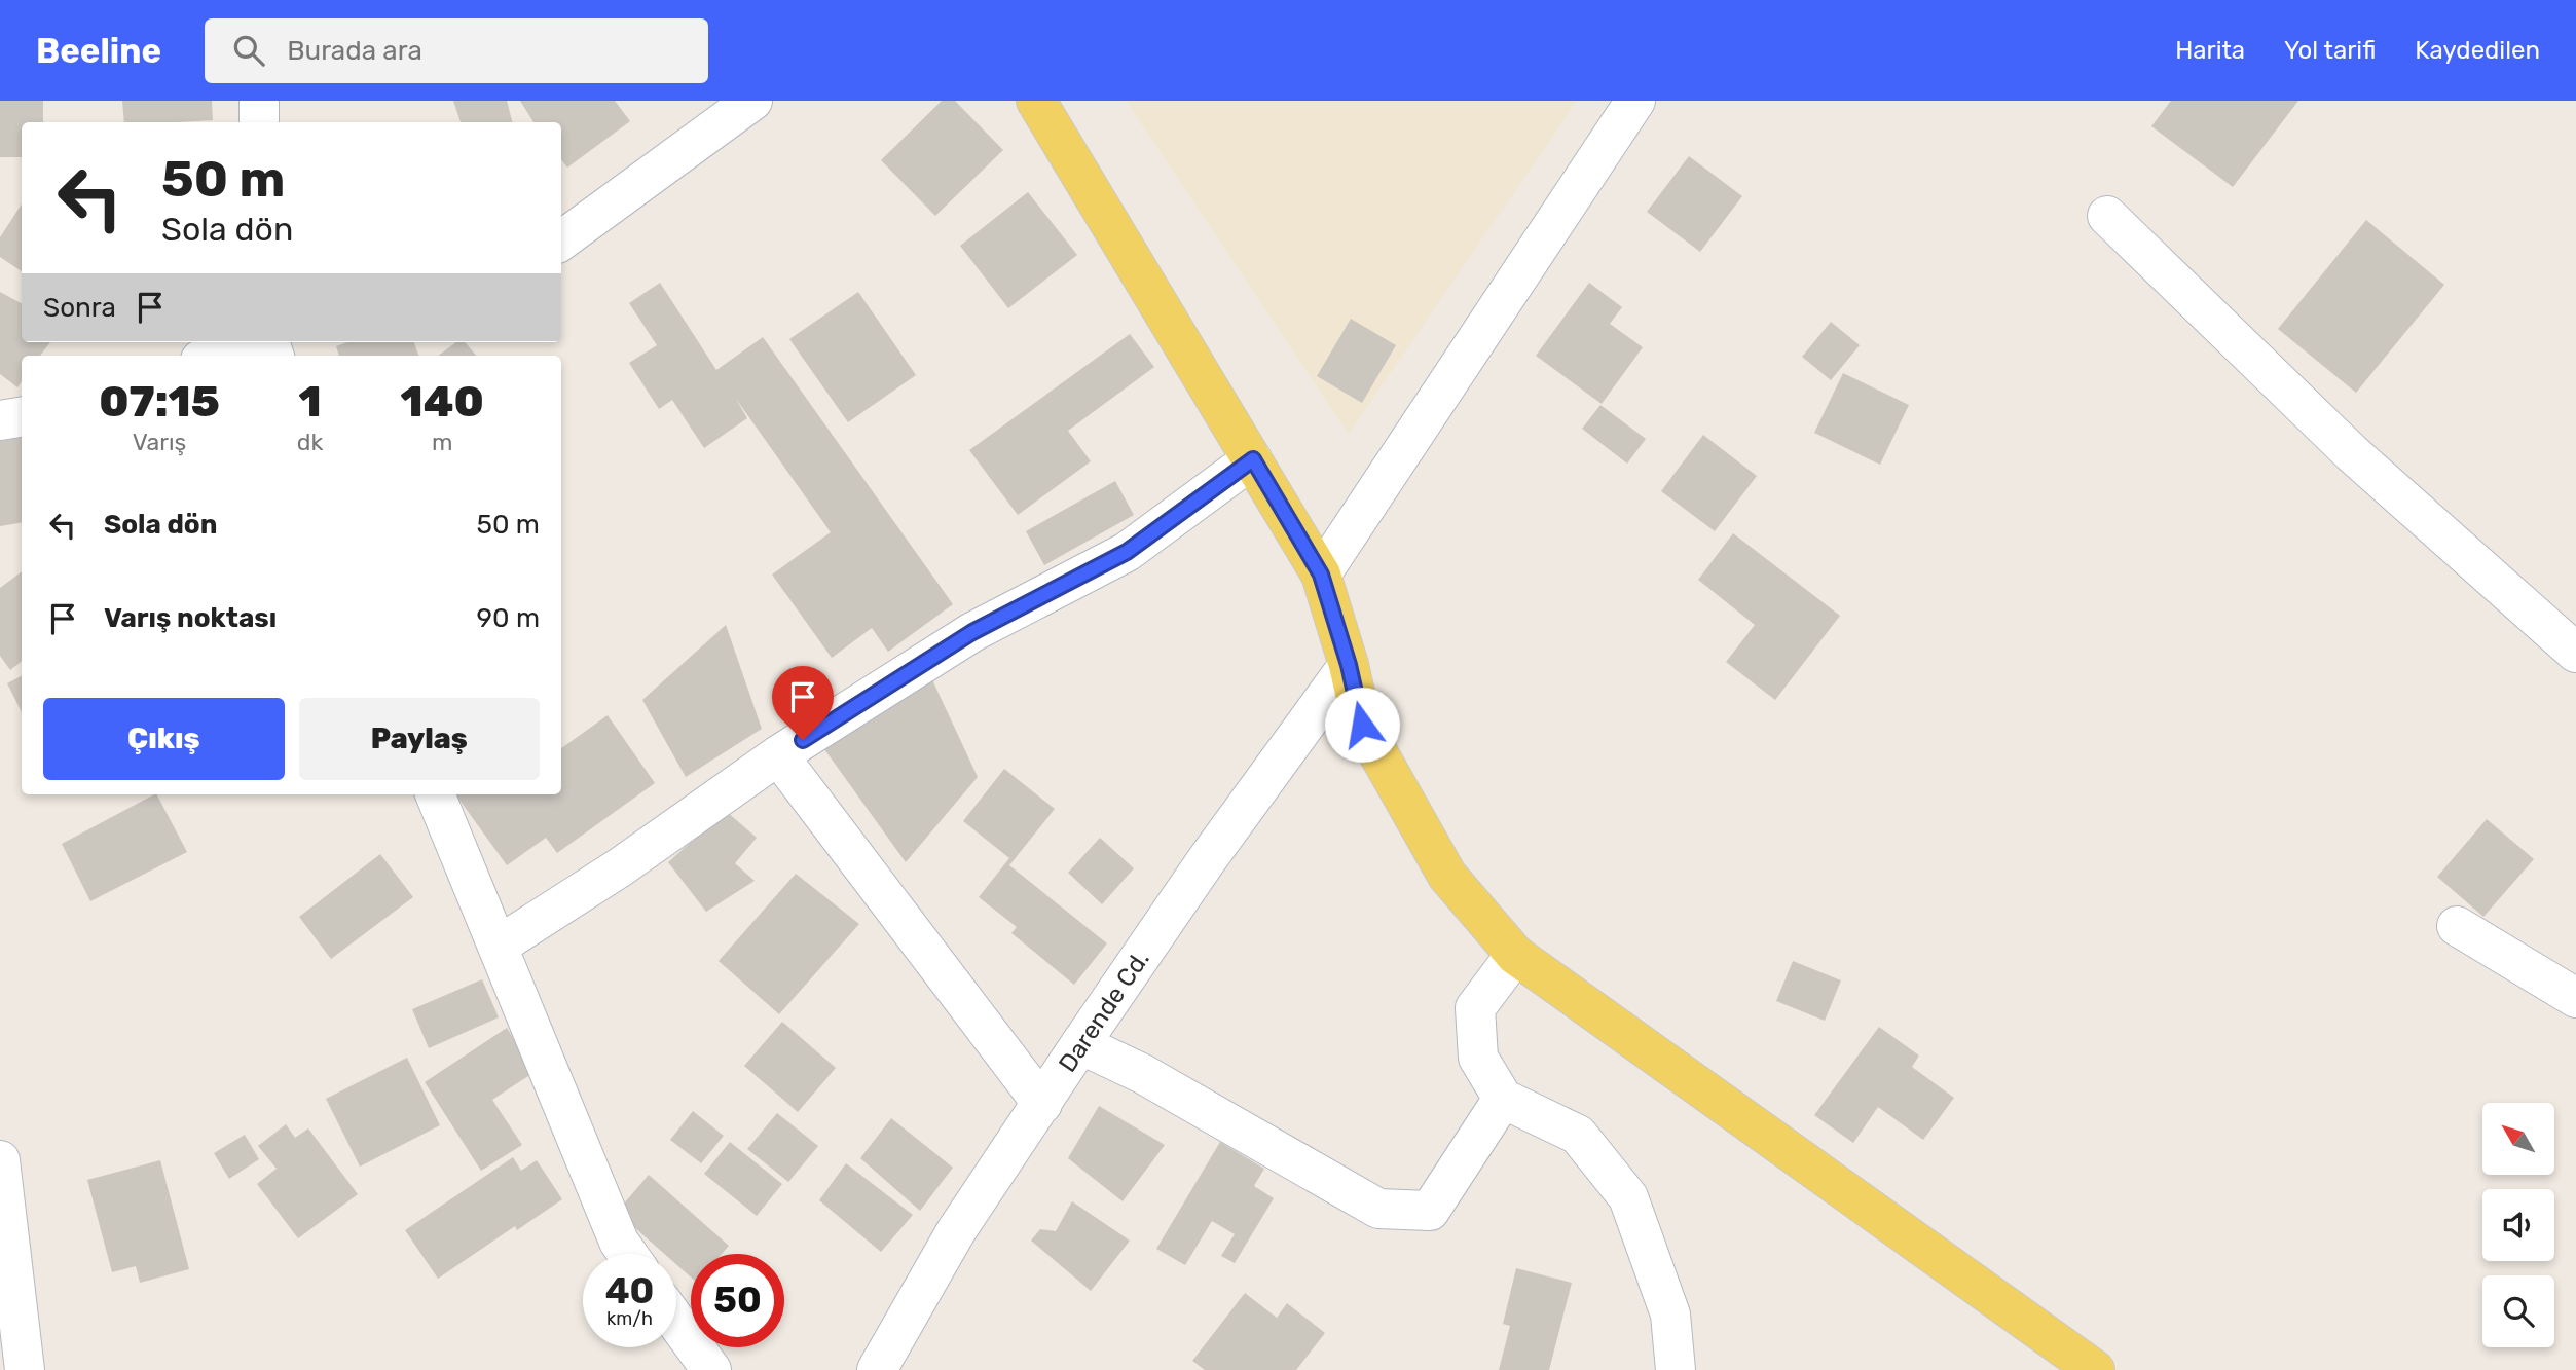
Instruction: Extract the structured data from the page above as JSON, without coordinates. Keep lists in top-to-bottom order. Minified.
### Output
{"streets":{"street":["Darende Cd."]},"north":"top left","page":{"header":"Beeline","search":"Burada ara","nav":["Harita","Yol tarifi","Kaydedilen"],"turn":["50 m","Sola dön"],"then":"Sonra","eta":["07:15","Varış","1","dk","140","m"],"list":[{"name":"Sola dön","value":"50 m"},{"name":"Varış noktası","value":"90 m"}],"buttons":["Çıkış","Paylaş"],"speed":"40 km/h","limit":"50"}}
